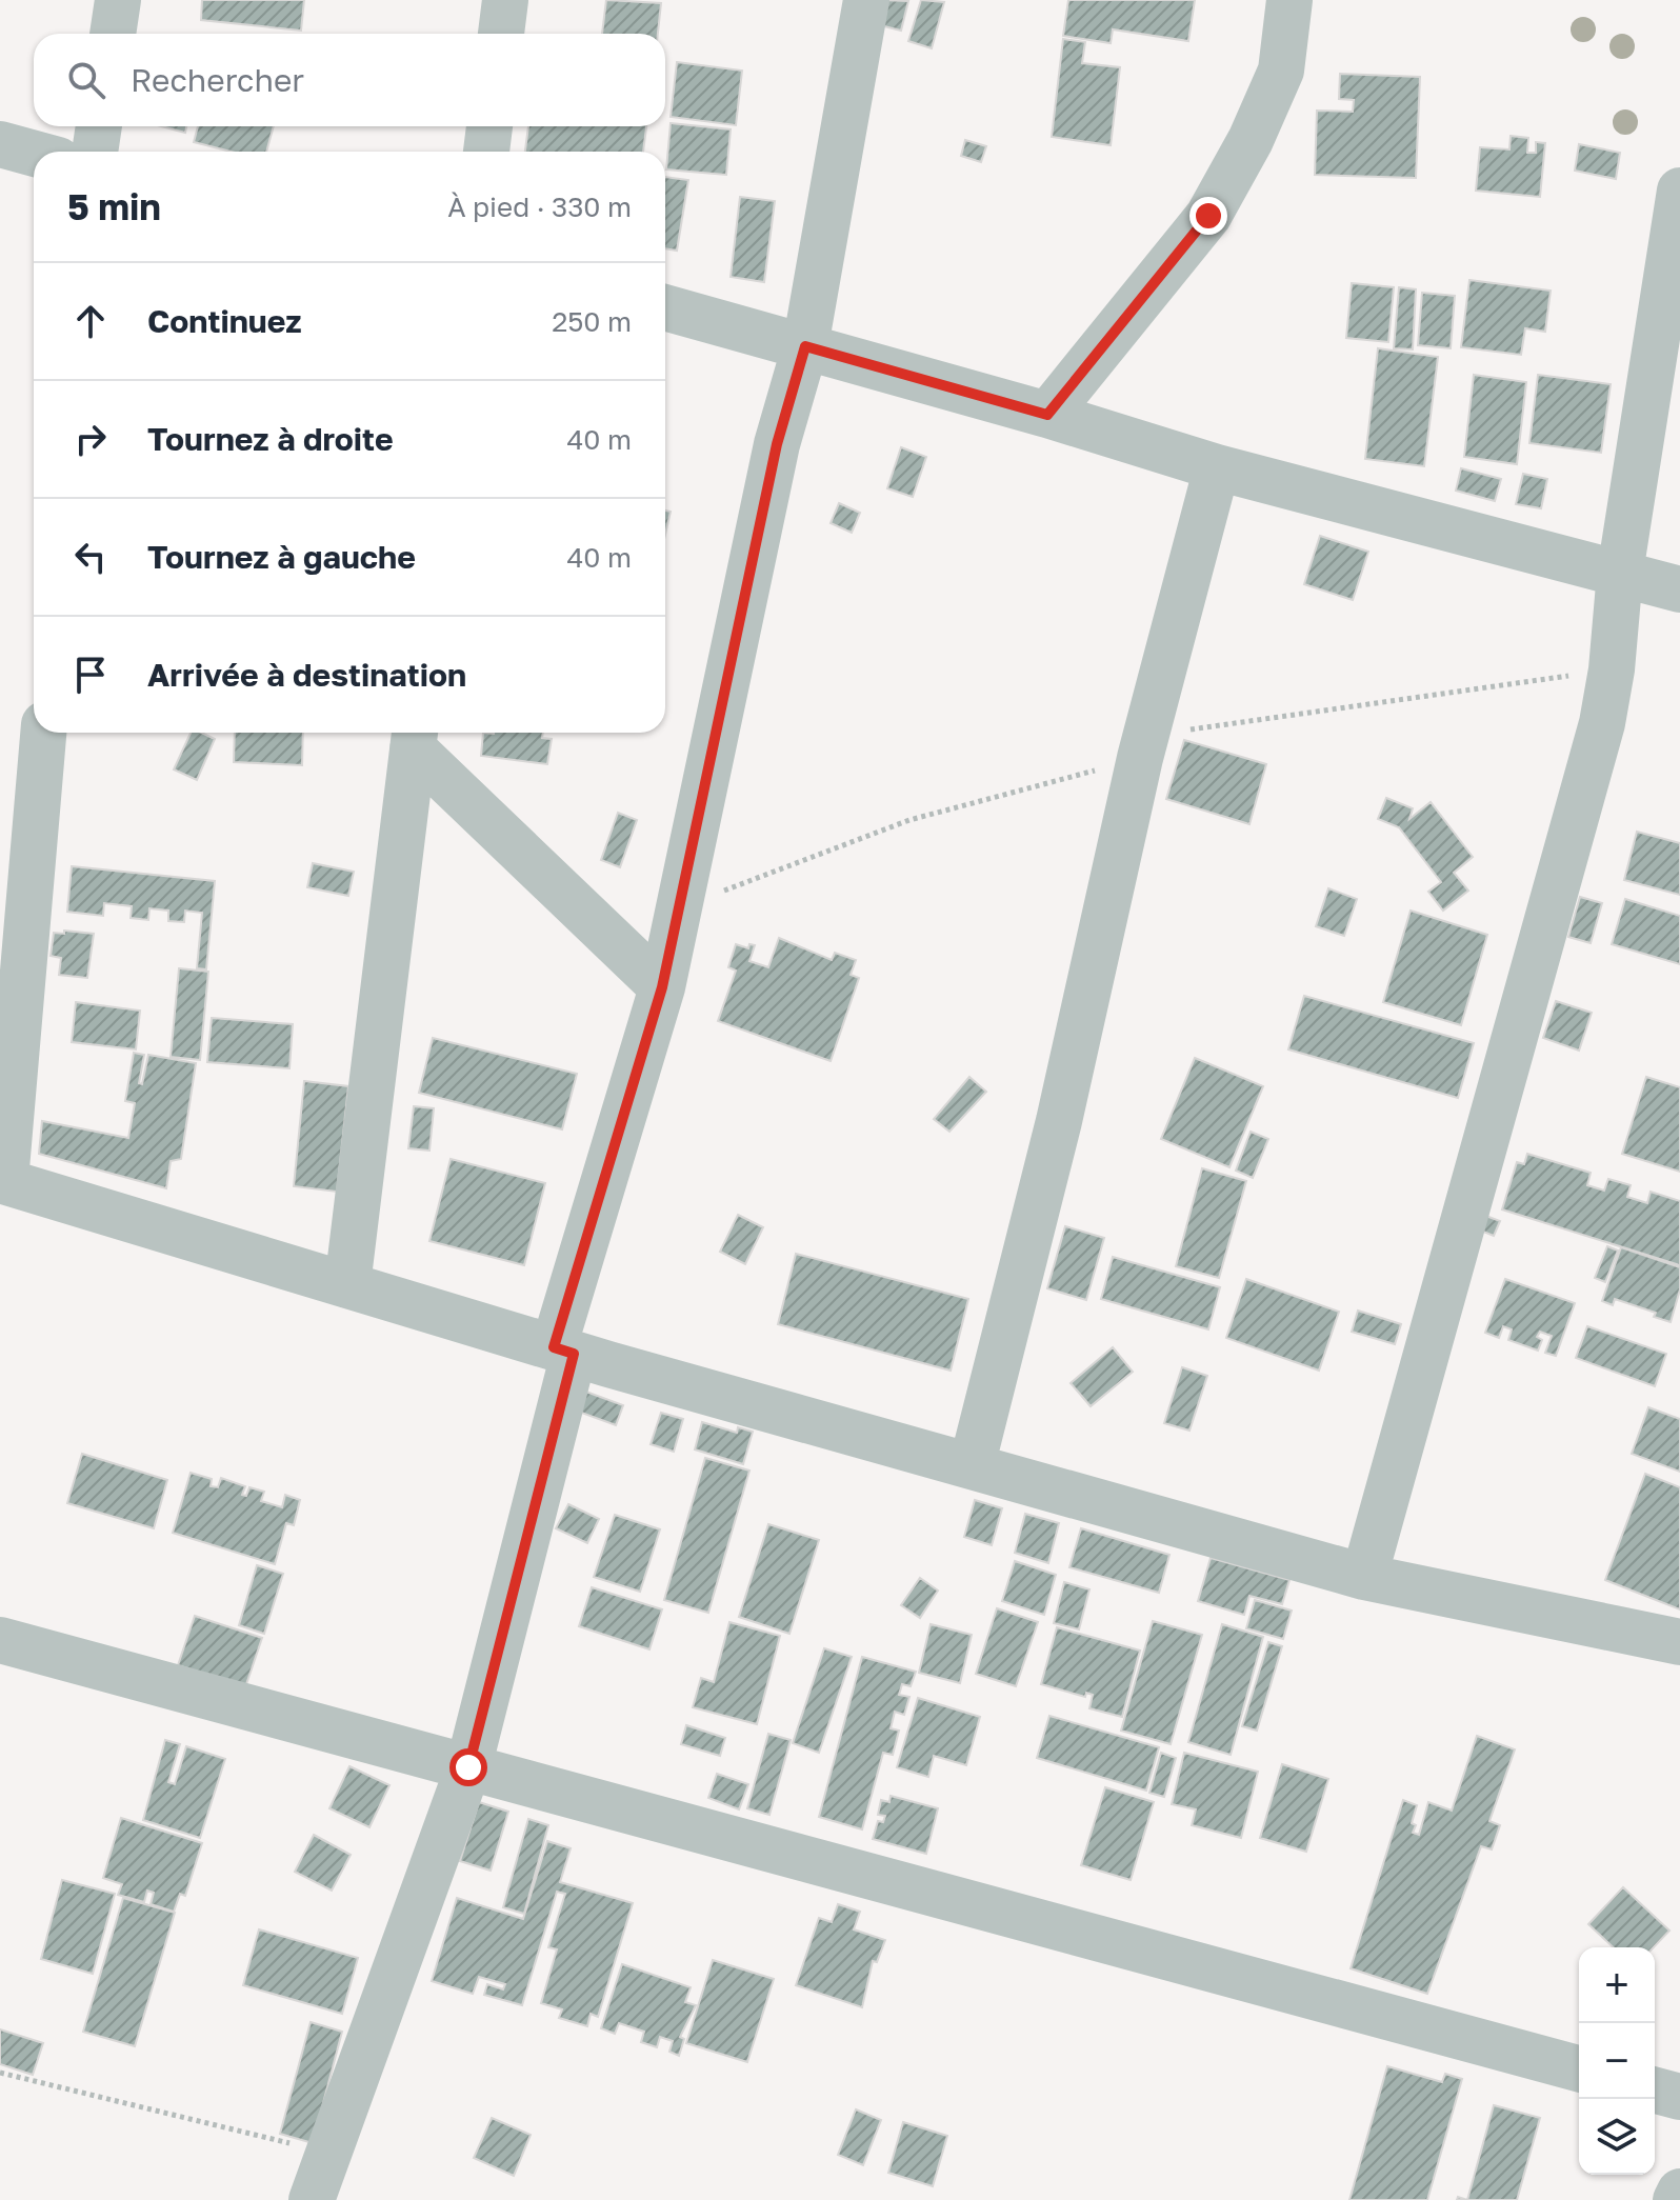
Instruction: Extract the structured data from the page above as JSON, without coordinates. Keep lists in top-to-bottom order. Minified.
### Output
{"page":{"search":"Rechercher","heading":["5 min","À pied · 330 m"],"list":[["Continuez","250 m"],["Tournez à droite","40 m"],["Tournez à gauche","40 m"],"Arrivée à destination"],"map_buttons":["+","−"]}}
